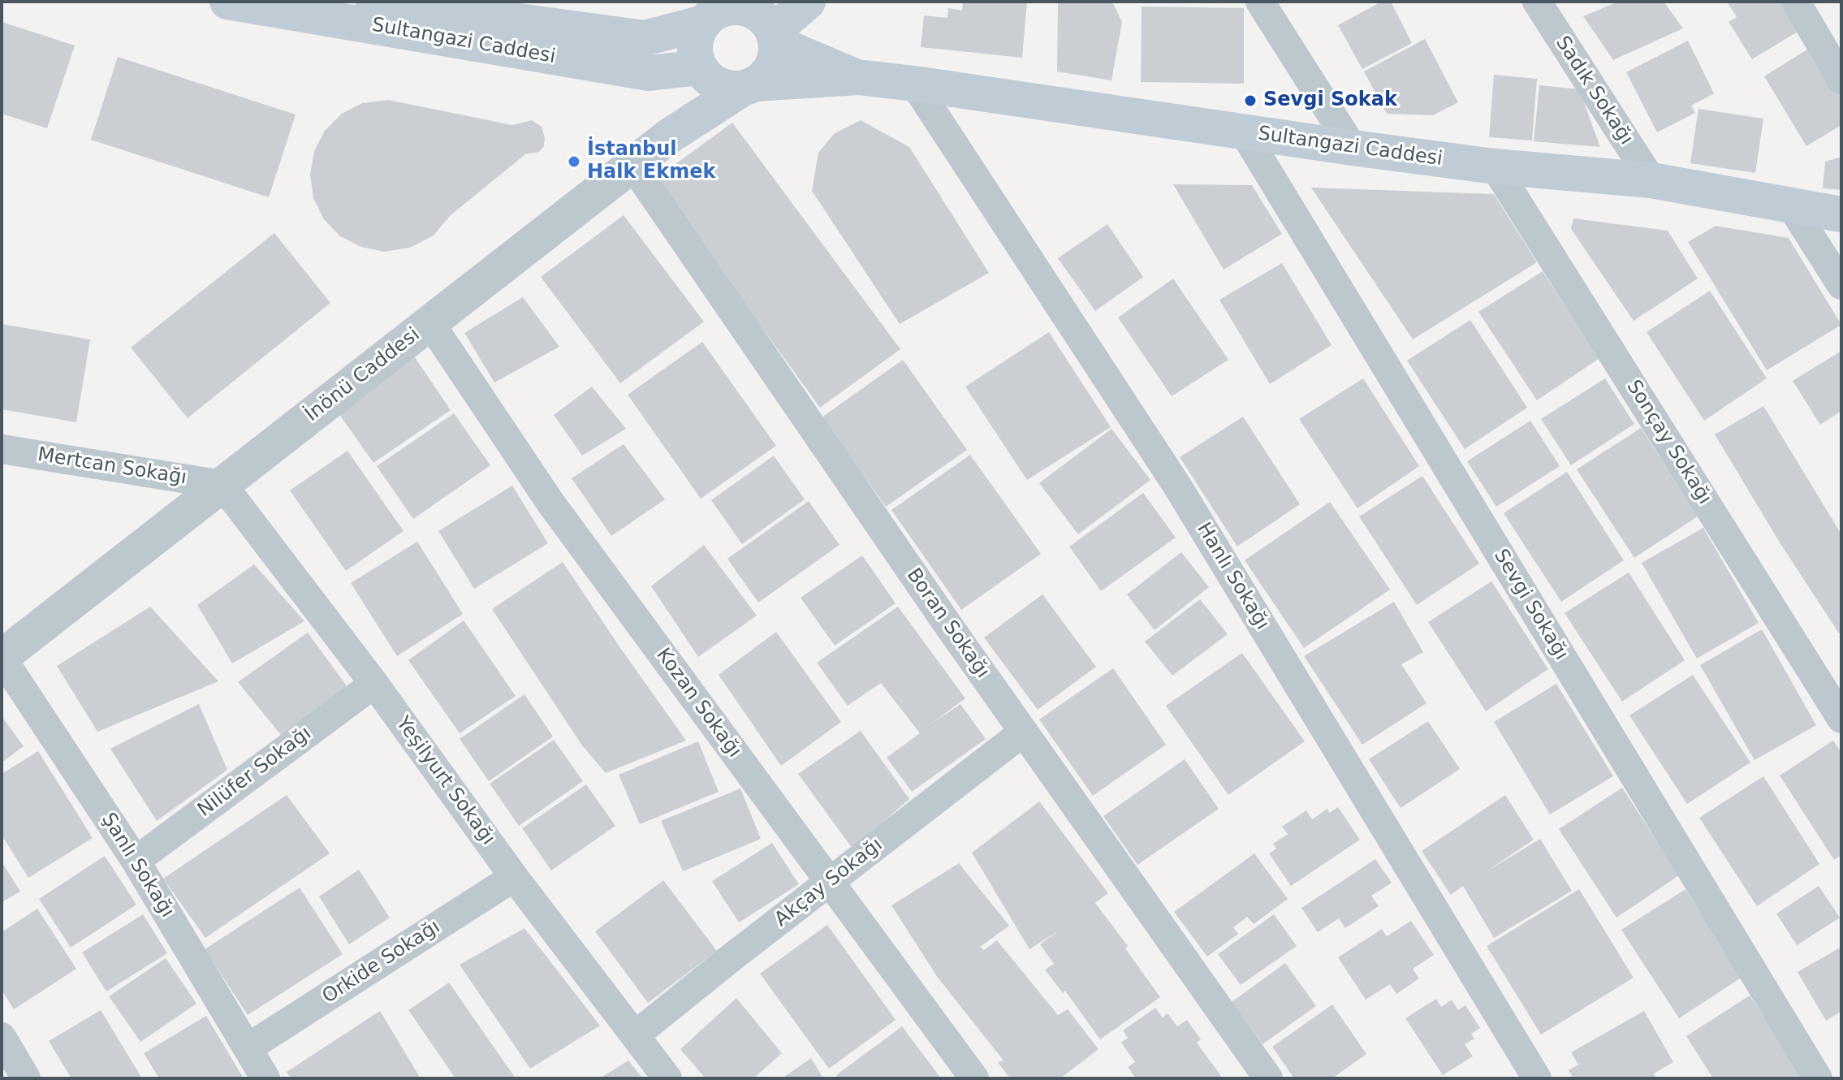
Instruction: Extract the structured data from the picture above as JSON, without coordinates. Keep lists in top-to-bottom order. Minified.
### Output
{"streets":{"main road":["Sultangazi Caddesi","İnönü Caddesi"],"street":["Sadık Sokağı","Sonçay Sokağı","Mertcan Sokağı","Hanlı Sokağı","Sevgi Sokağı","Boran Sokağı","Kozan Sokağı","Nilüfer Sokağı","Yeşilyurt Sokağı","Şanlı Sokağı","Akçay Sokağı","Orkide Sokağı"]},"crossings":[["Sultangazi Caddesi","Sadık Sokağı"],["Sultangazi Caddesi","İnönü Caddesi"],["Sultangazi Caddesi","Sonçay Sokağı"],["Sultangazi Caddesi","Hanlı Sokağı"],["Sultangazi Caddesi","Sevgi Sokağı"],["İnönü Caddesi","Mertcan Sokağı"],["İnönü Caddesi","Boran Sokağı"],["İnönü Caddesi","Kozan Sokağı"],["İnönü Caddesi","Yeşilyurt Sokağı"],["İnönü Caddesi","Şanlı Sokağı"],["Mertcan Sokağı","Yeşilyurt Sokağı"],["Boran Sokağı","Akçay Sokağı"],["Kozan Sokağı","Akçay Sokağı"],["Nilüfer Sokağı","Yeşilyurt Sokağı"],["Nilüfer Sokağı","Şanlı Sokağı"],["Yeşilyurt Sokağı","Akçay Sokağı"],["Yeşilyurt Sokağı","Orkide Sokağı"],["Şanlı Sokağı","Orkide Sokağı"]],"places":["Sevgi Sokak","İstanbul Halk Ekmek"]}
